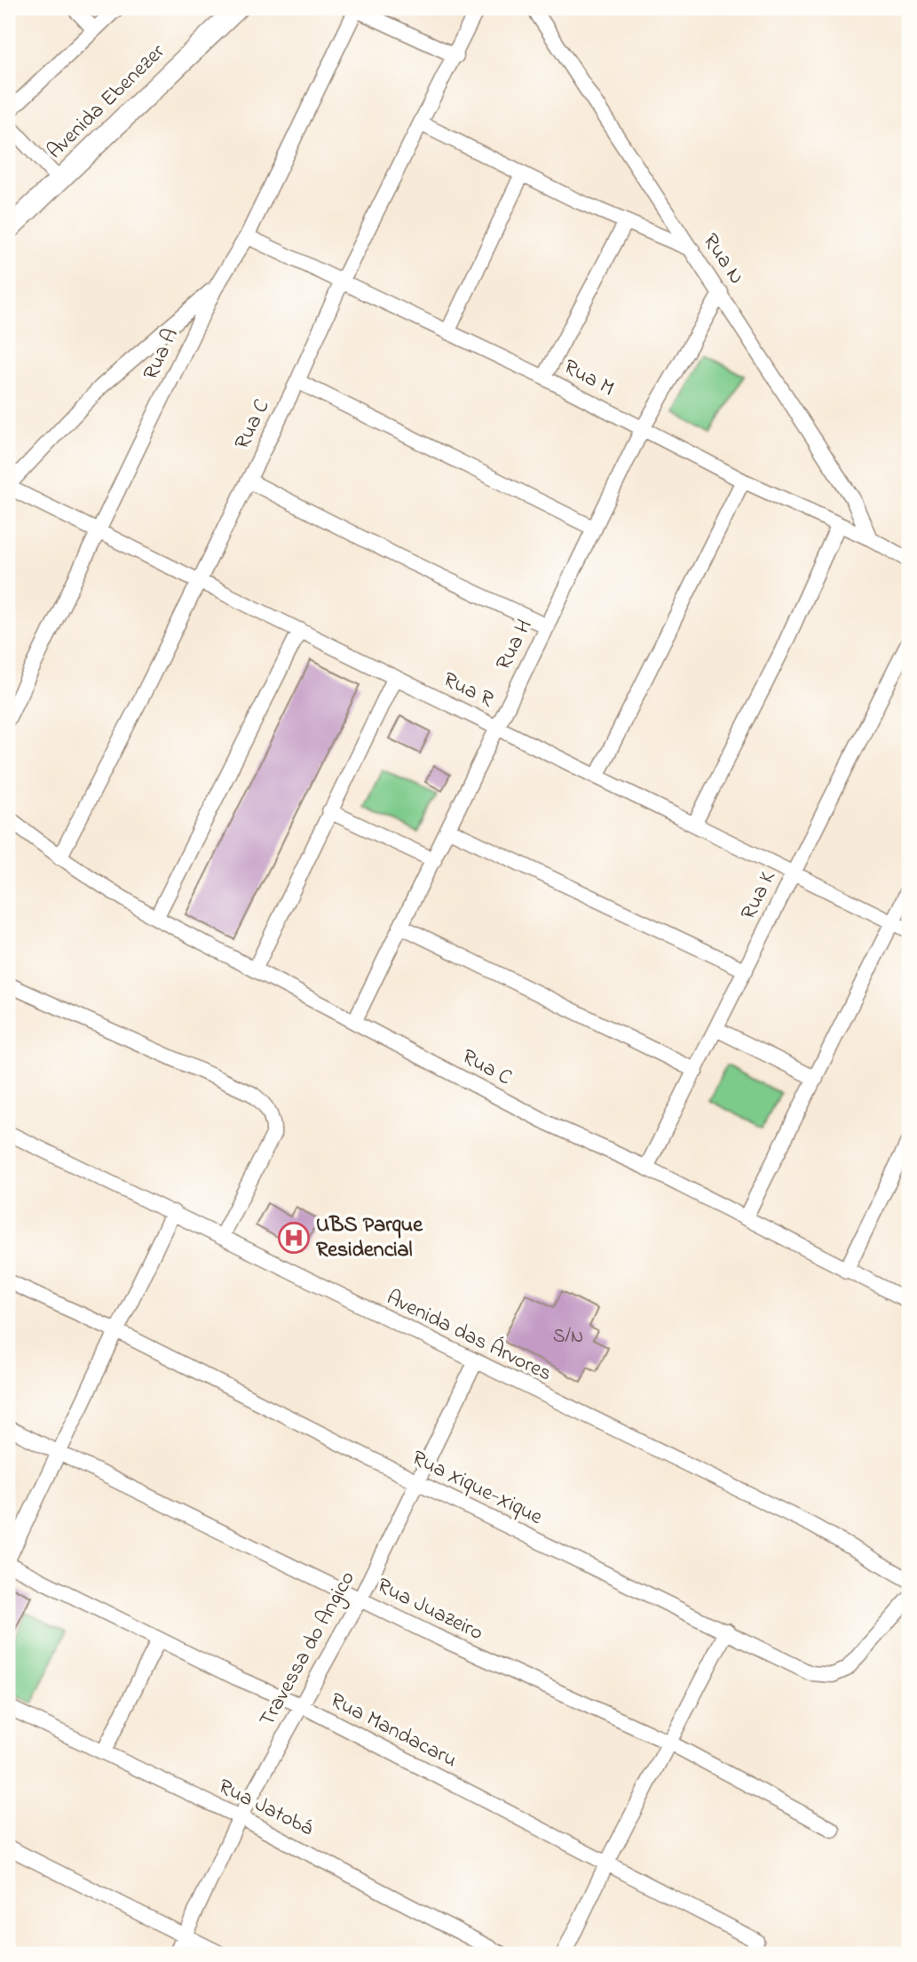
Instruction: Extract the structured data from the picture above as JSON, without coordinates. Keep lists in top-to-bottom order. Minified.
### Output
{"streets":{"street":["Avenida Ebenezer","Rua N","Rua A","Rua M","Rua C","Rua H","Rua R","Rua K","Avenida das Árvores","Rua Xique-Xique","Rua Juazeiro","Travessa do Angico","Rua Mandacaru","Rua Jatobá"]},"crossings":[["Rua N","Rua M"],["Rua N","Rua H"],["Rua A","Rua M"],["Rua A","Rua R"],["Rua M","Rua C"],["Rua M","Rua H"],["Rua C","Rua H"],["Rua C","Rua R"],["Rua C","Rua K"],["Rua H","Rua R"],["Rua R","Rua K"],["Avenida das Árvores","Travessa do Angico"],["Rua Xique-Xique","Travessa do Angico"],["Rua Juazeiro","Travessa do Angico"],["Travessa do Angico","Rua Mandacaru"],["Travessa do Angico","Rua Jatobá"]],"places":{"hospital":["UBS Parque Residencial"]},"house_numbers":["S/N"]}
